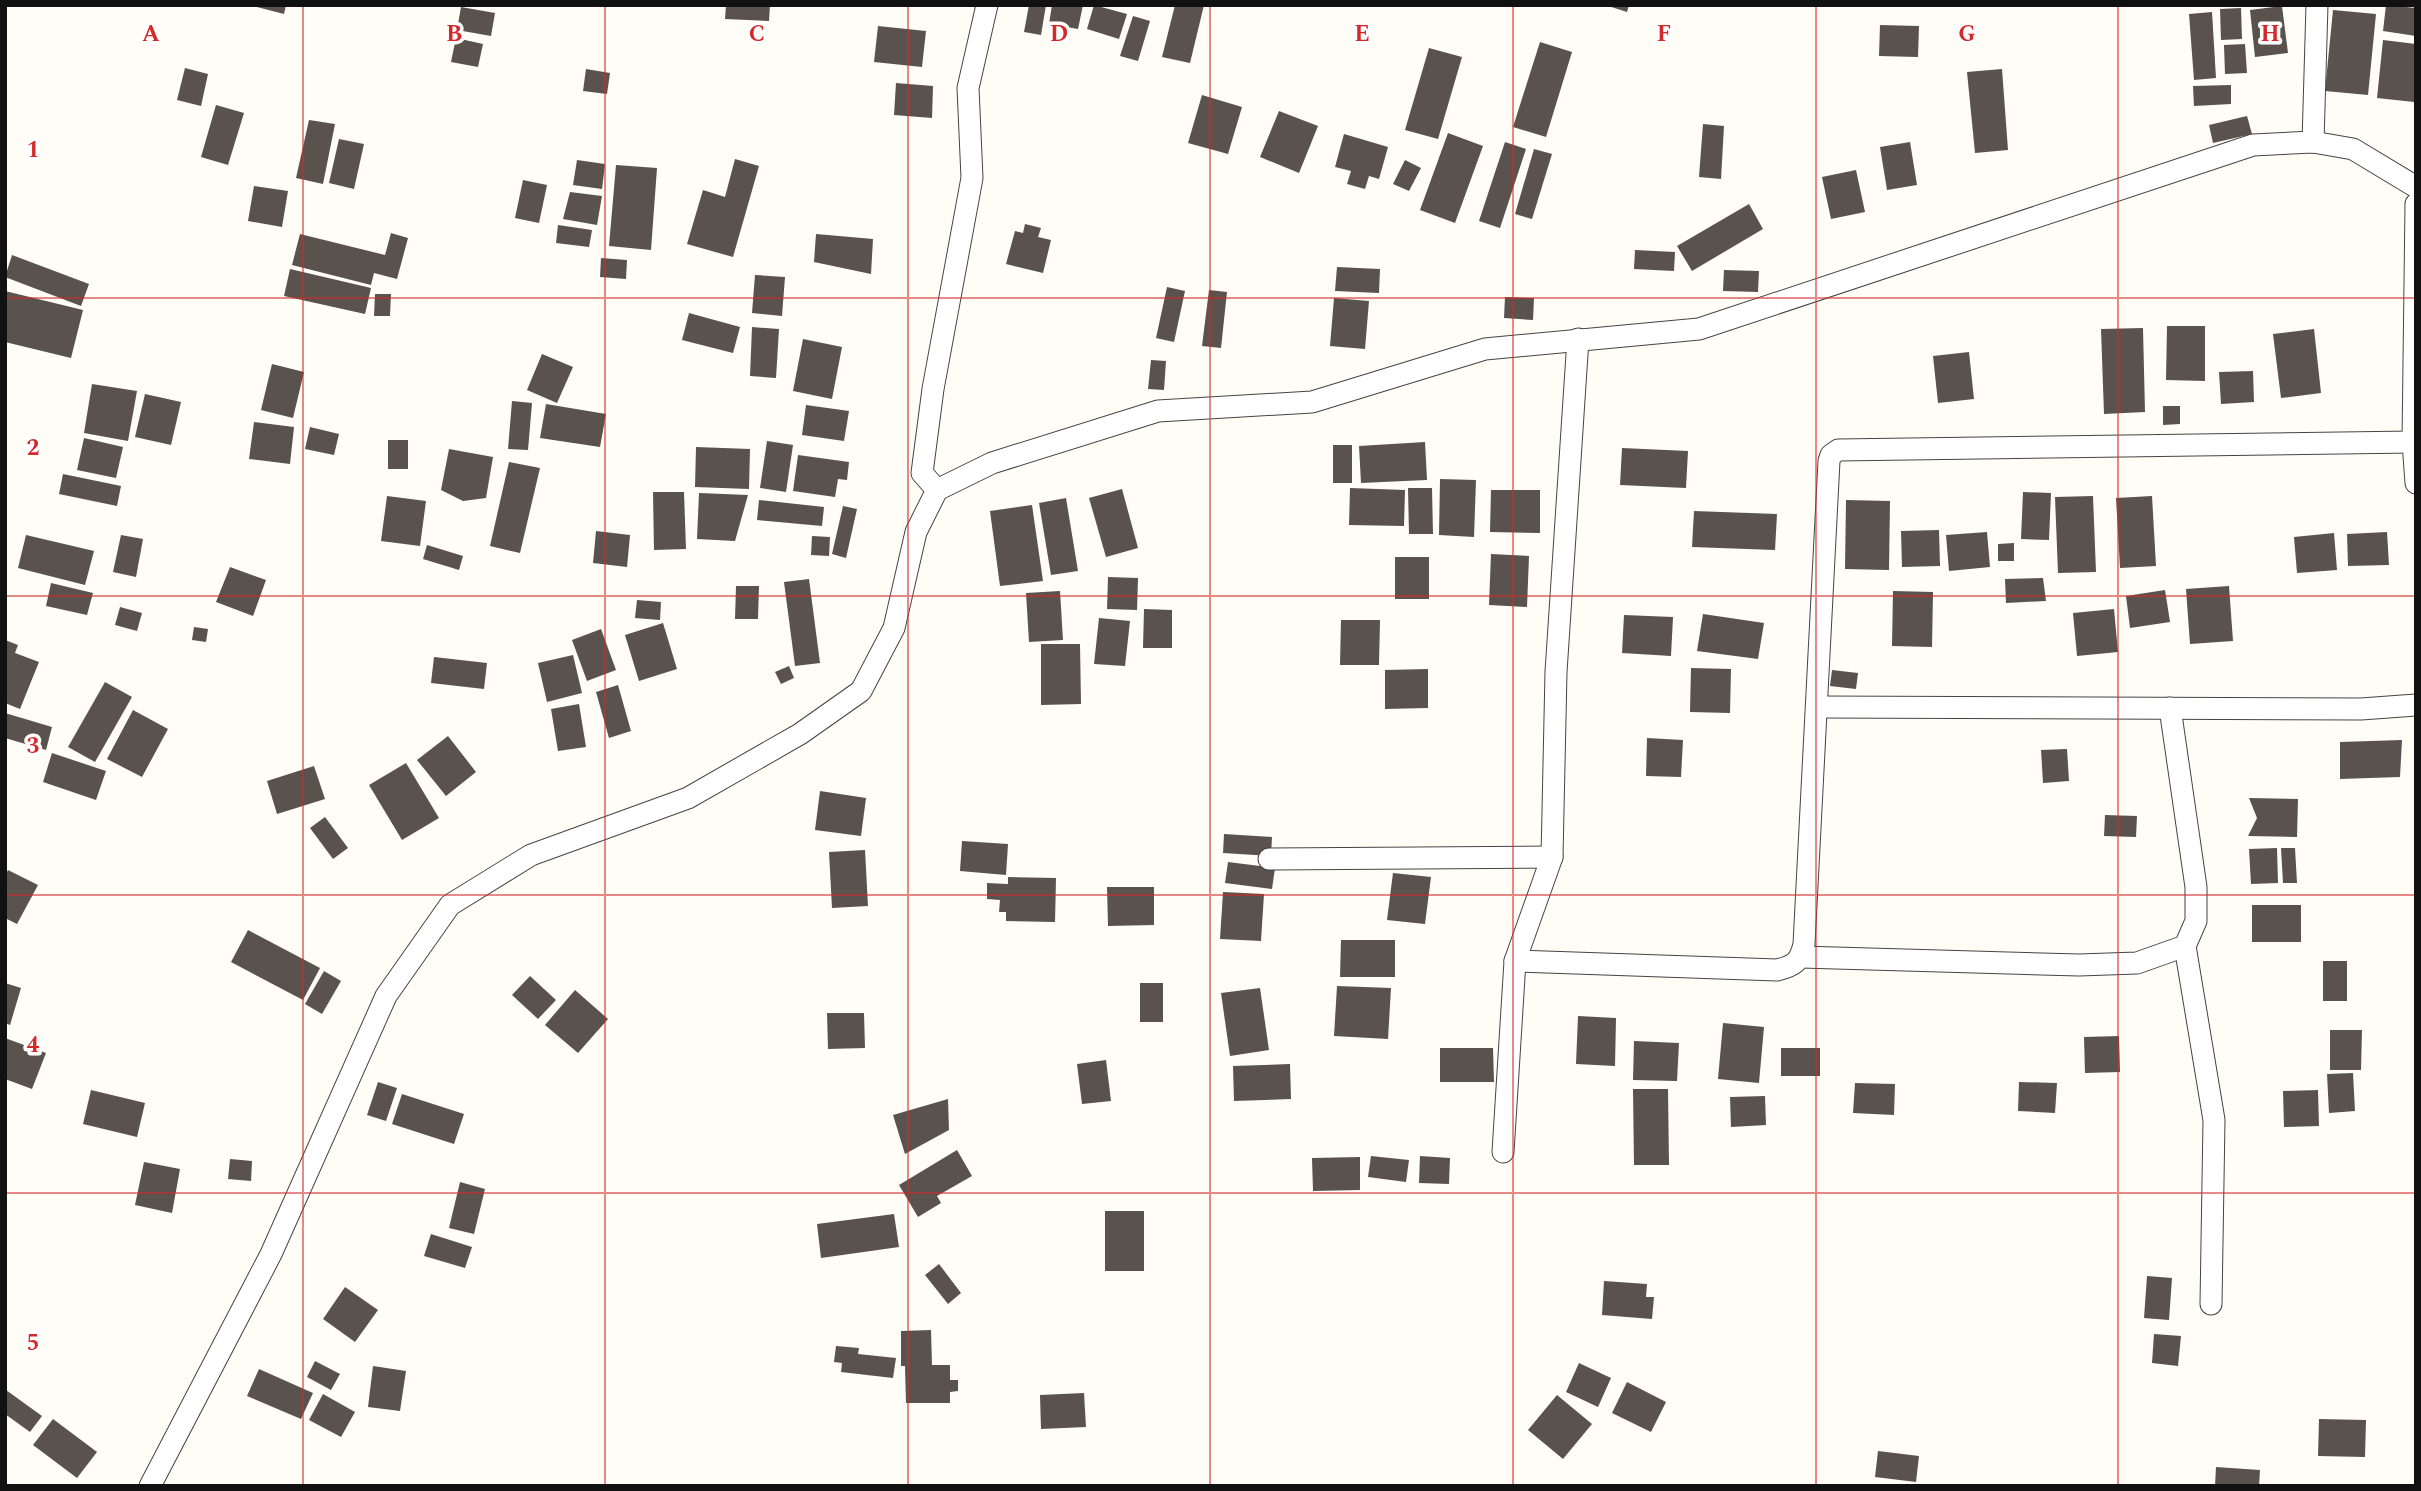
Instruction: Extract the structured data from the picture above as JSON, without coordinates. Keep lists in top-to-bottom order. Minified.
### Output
{"grid":{"columns":["A","B","C","D","E","F","G","H"],"rows":["1","2","3","4","5"]}}
